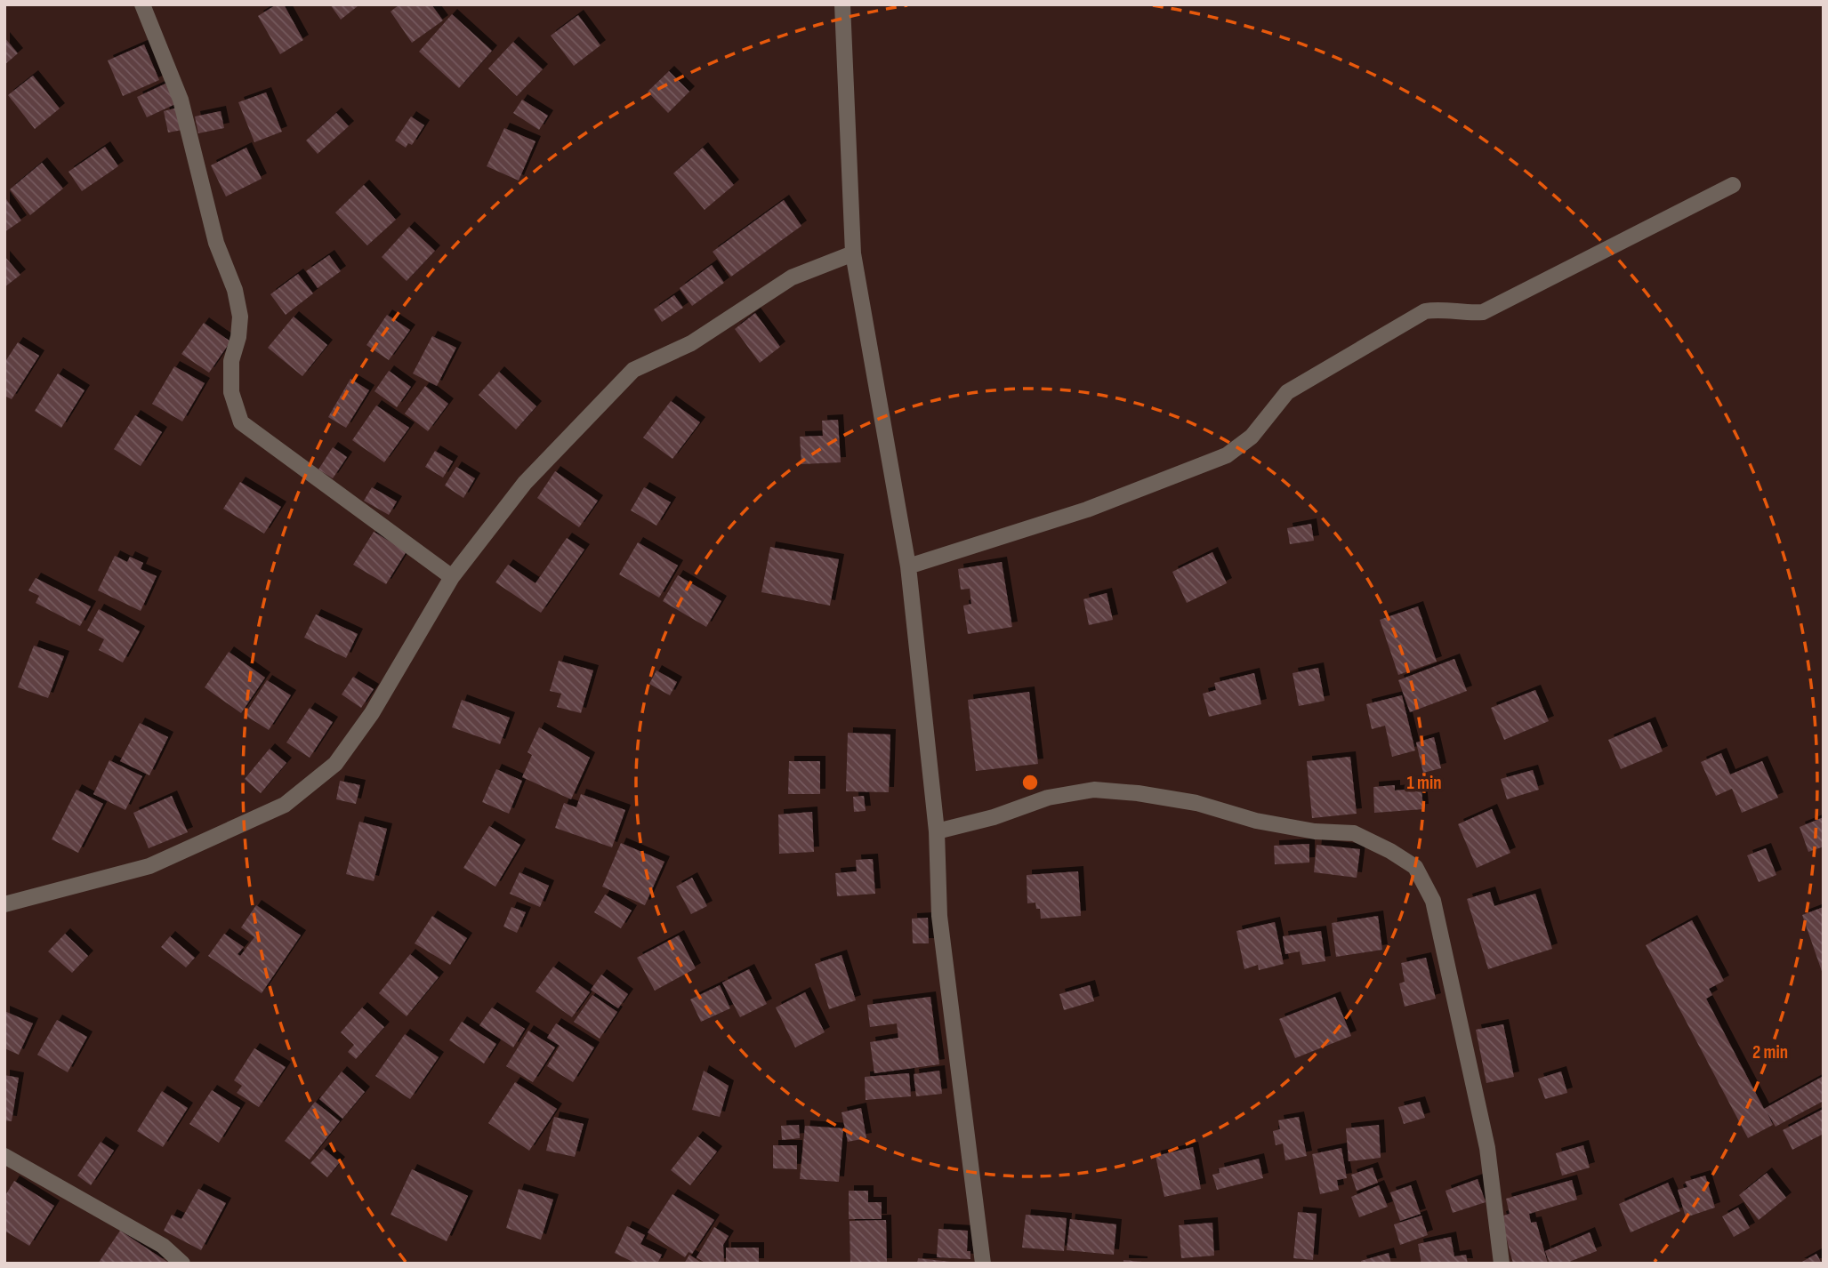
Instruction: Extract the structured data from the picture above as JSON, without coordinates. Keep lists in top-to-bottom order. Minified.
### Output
{"rings":["1 min","2 min"]}
